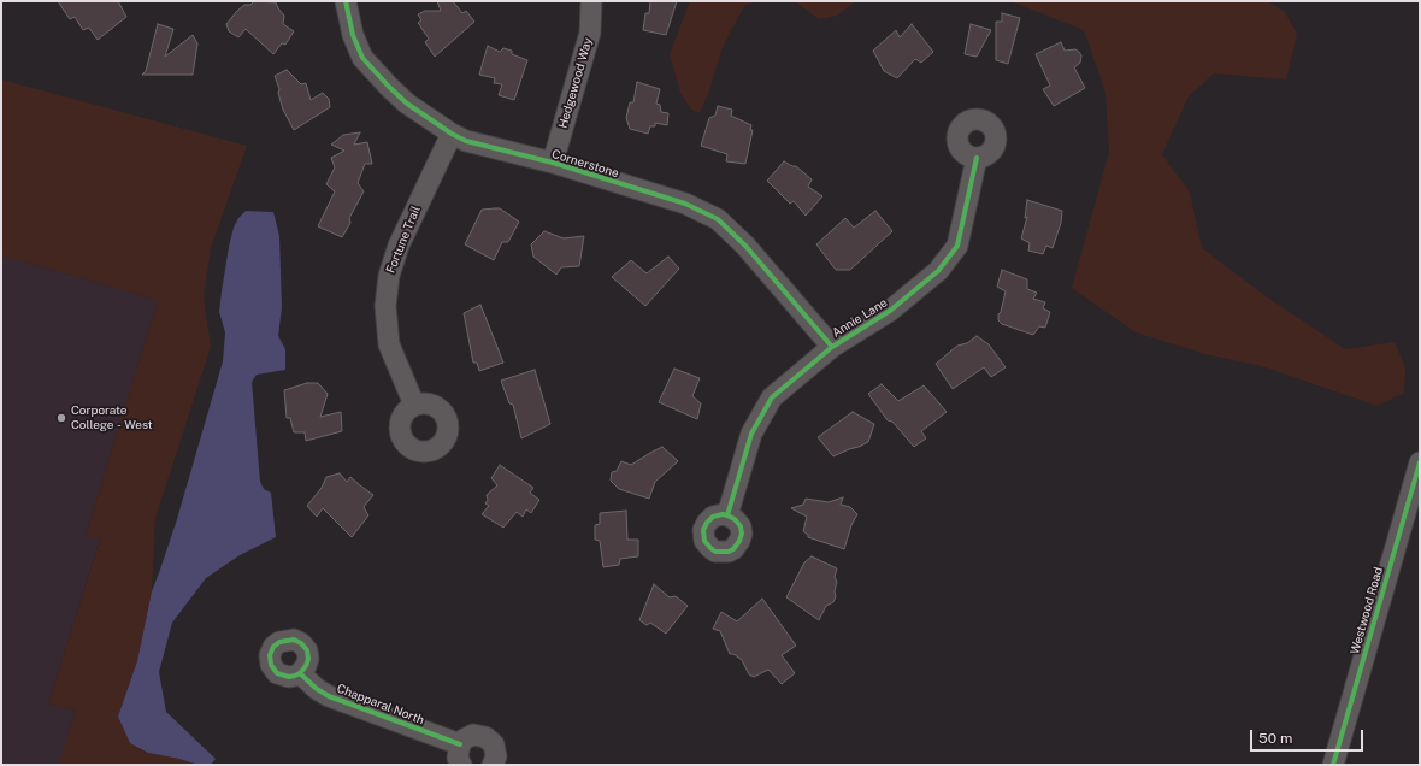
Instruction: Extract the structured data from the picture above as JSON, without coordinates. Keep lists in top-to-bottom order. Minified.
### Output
{"streets":{"street":["Hedgewood Way","Cornerstone","Fortune Trail","Annie Lane","Westwood Road","Chapparal North"]},"crossings":[["Hedgewood Way","Cornerstone"],["Cornerstone","Fortune Trail"],["Cornerstone","Annie Lane"]],"places":["Corporate College - West"],"scale_bar":"50 m"}
